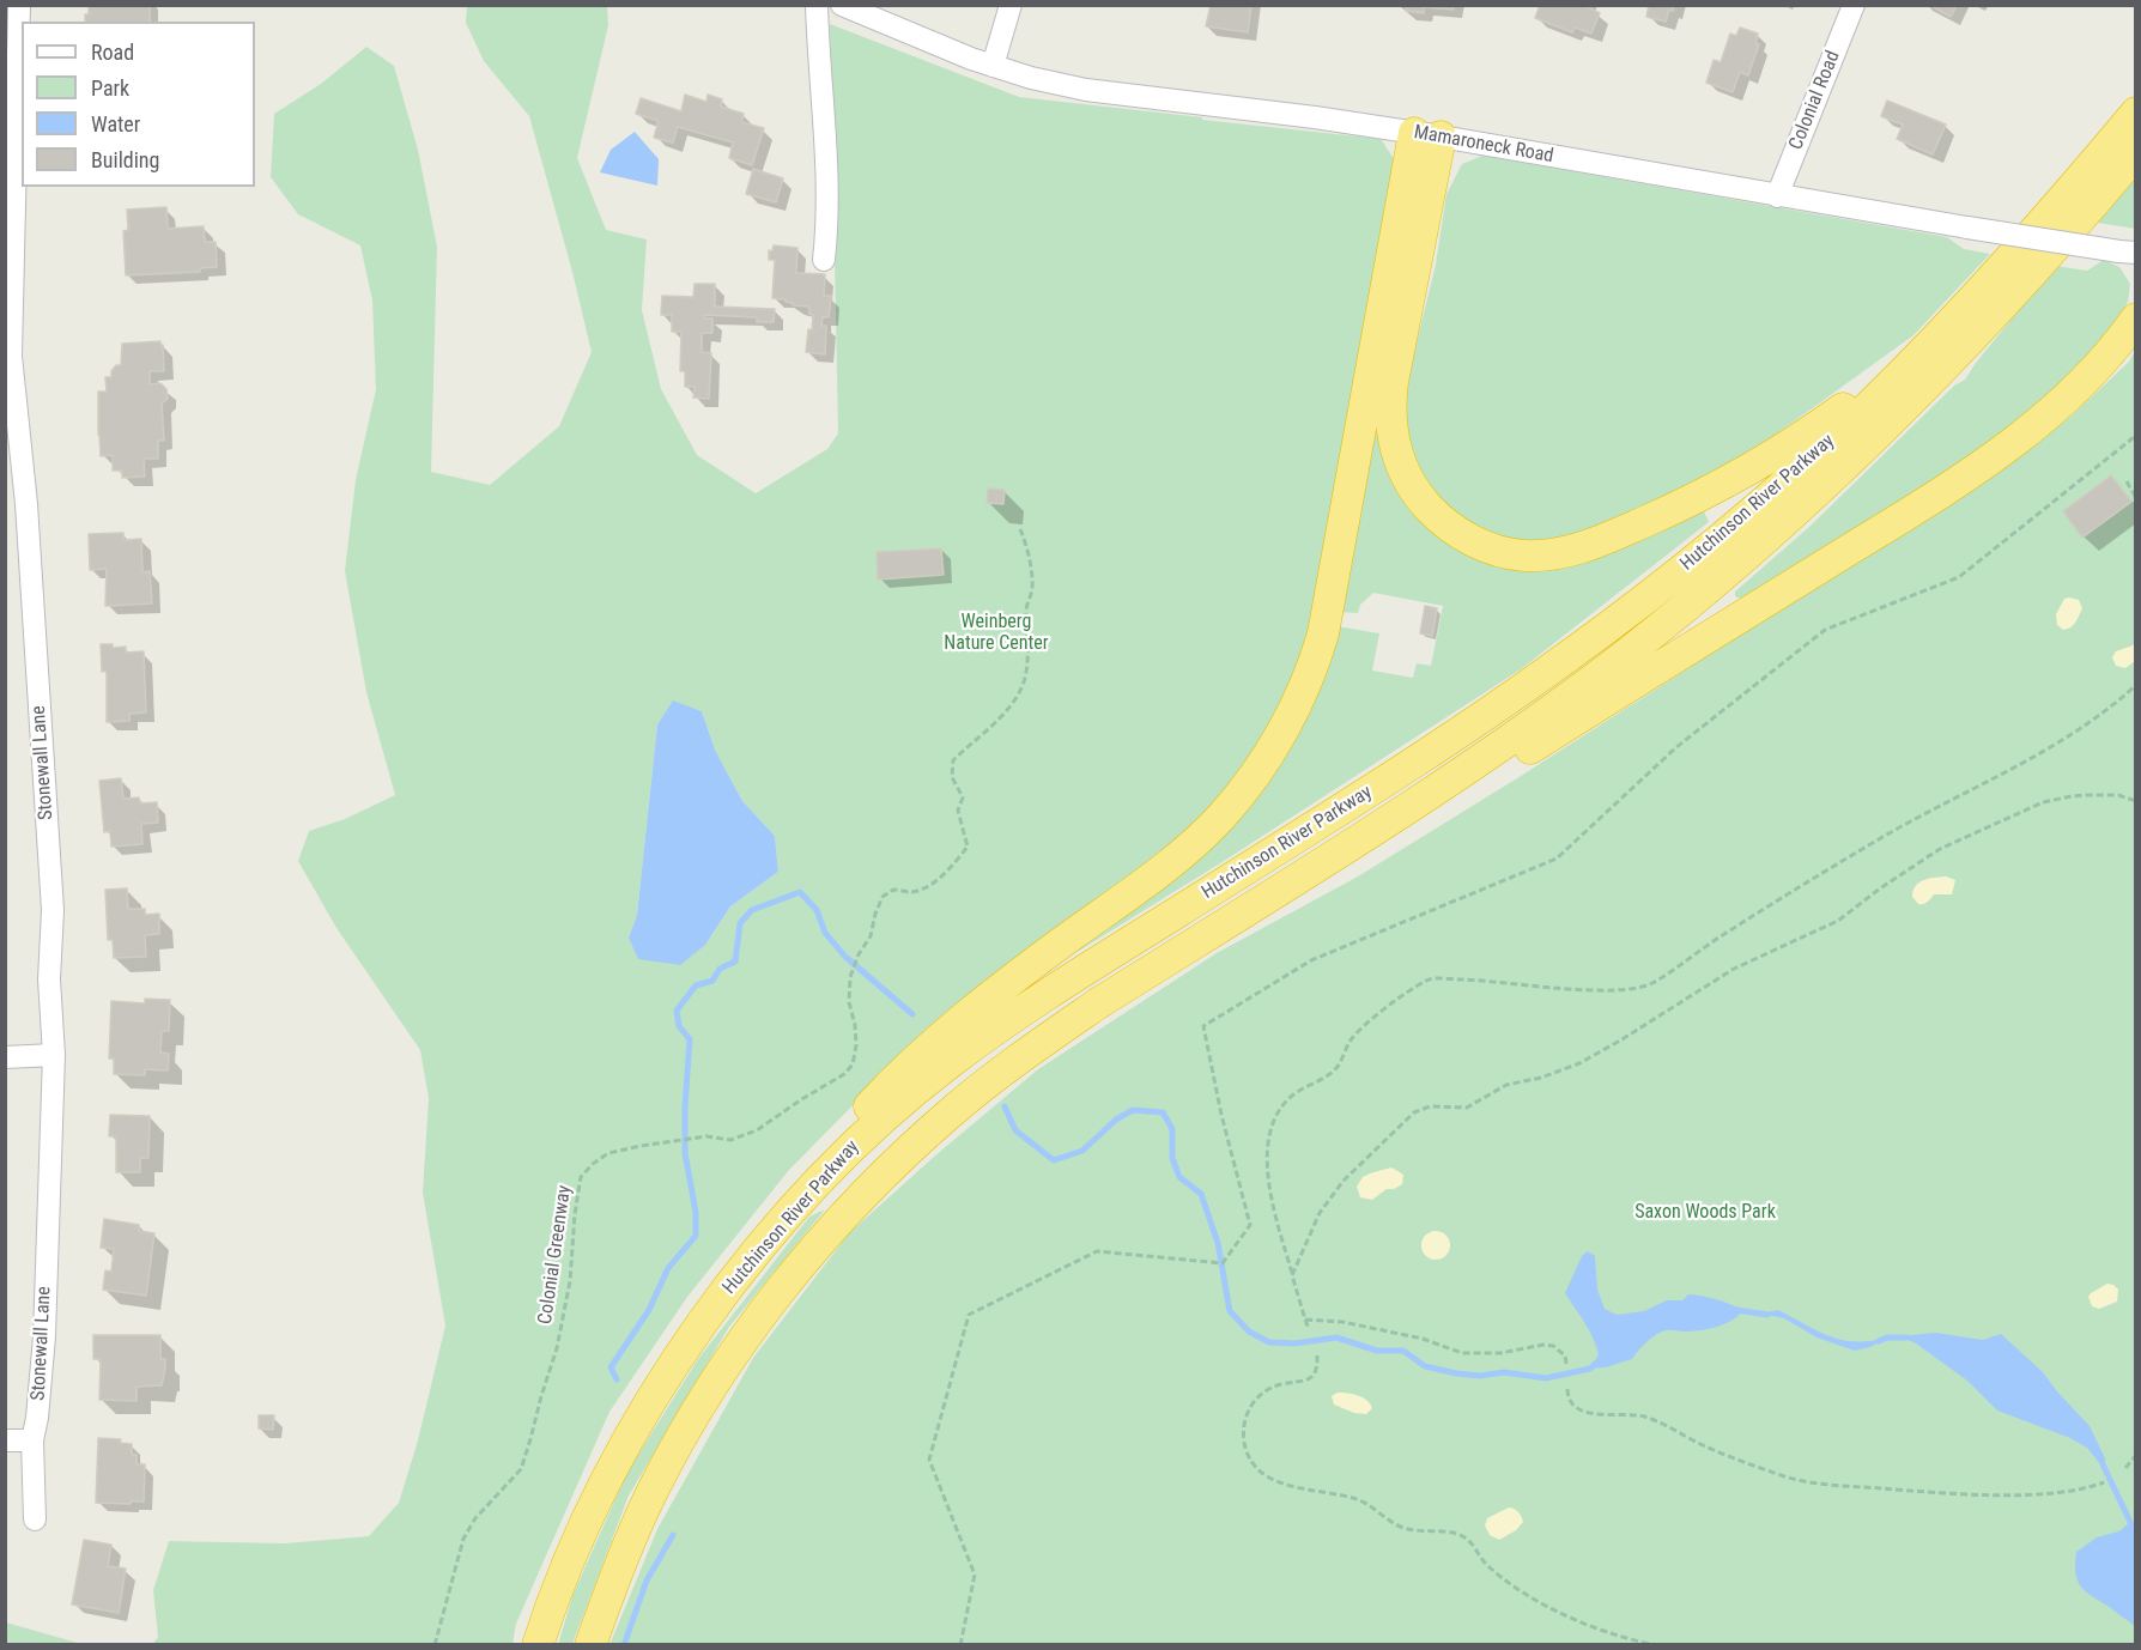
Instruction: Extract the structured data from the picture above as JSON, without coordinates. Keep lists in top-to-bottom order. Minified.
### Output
{"streets":{"highway":["Hutchinson River Parkway"],"street":["Colonial Road","Mamaroneck Road","Stonewall Lane"],"path":["Colonial Greenway"]},"crossings":[["Colonial Road","Mamaroneck Road"]],"parks":["Weinberg Nature Center","Saxon Woods Park"],"legend":["Road","Park","Water","Building"]}
